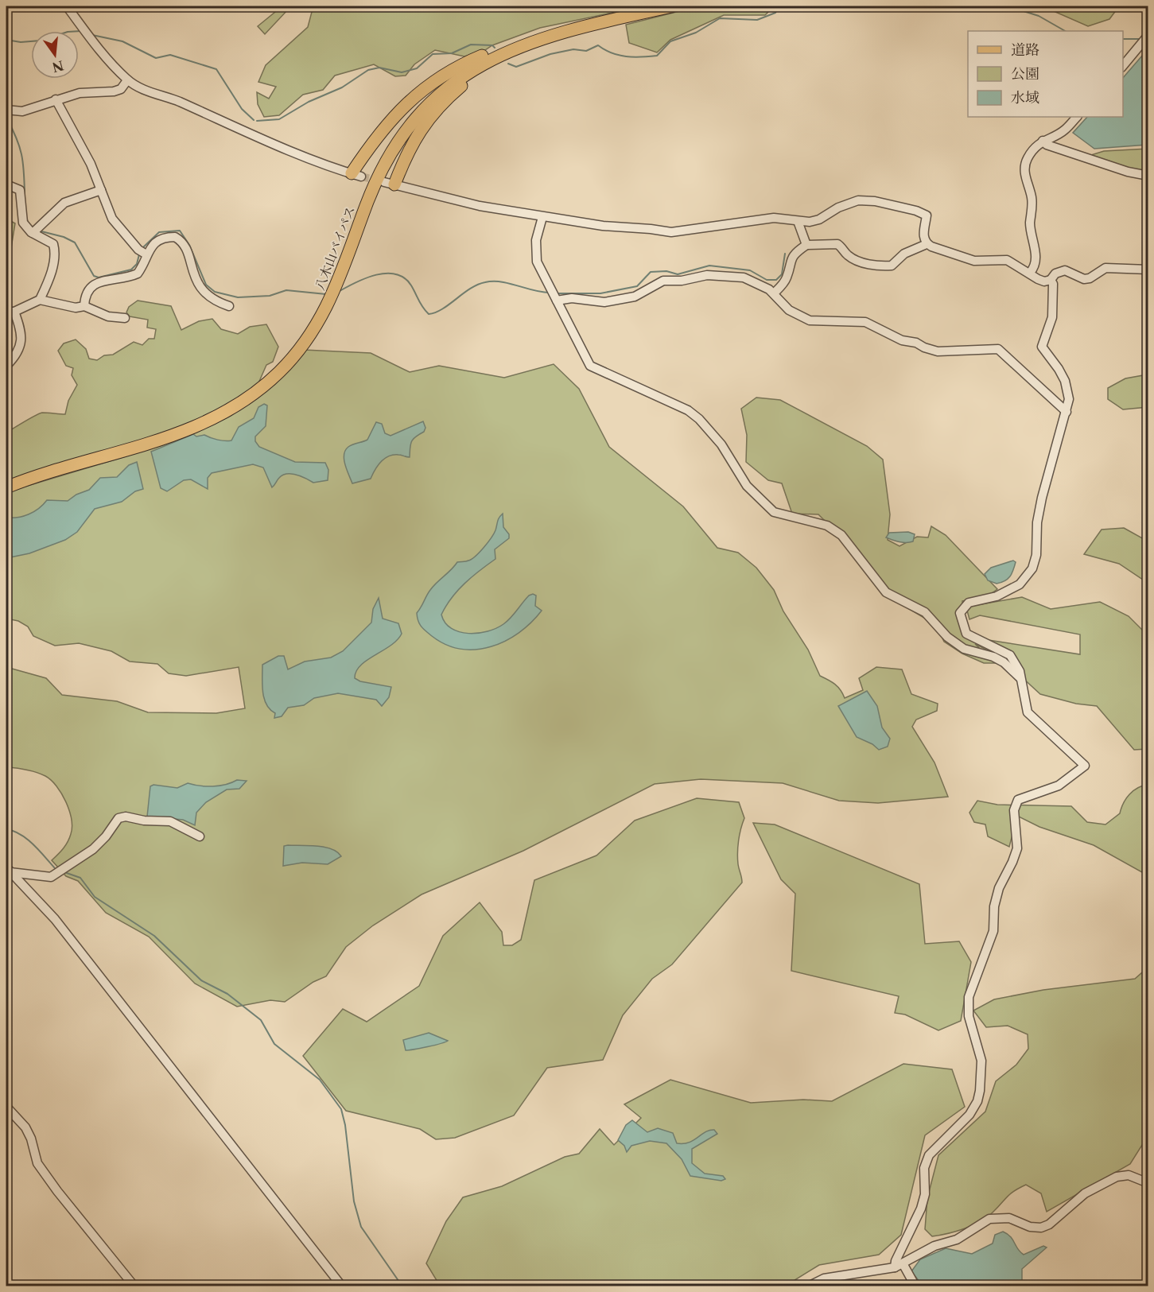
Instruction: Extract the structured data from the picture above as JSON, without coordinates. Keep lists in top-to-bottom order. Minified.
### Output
{"streets":{"highway":["八木山バイパス"]},"legend":["道路","公園","水域"],"north":"bottom"}
